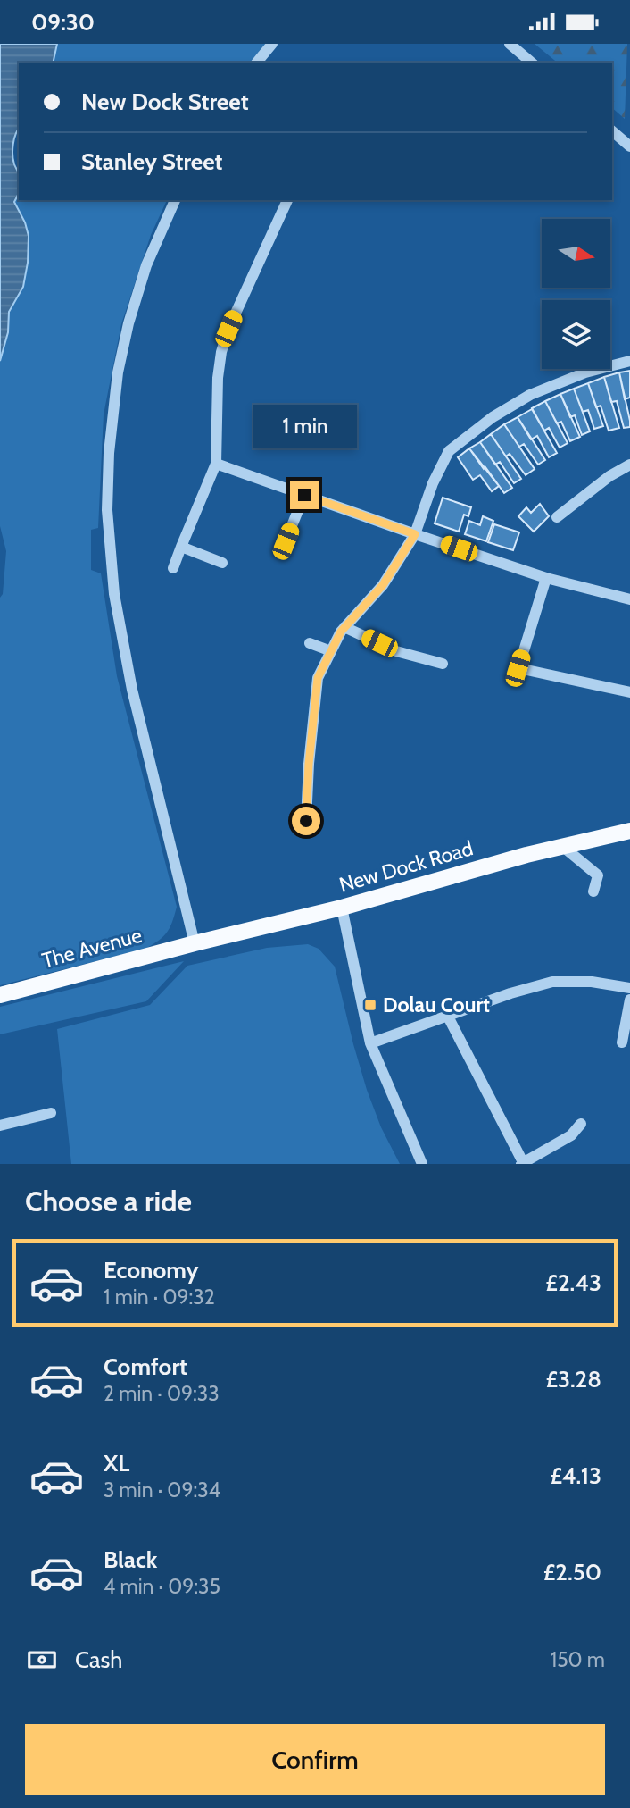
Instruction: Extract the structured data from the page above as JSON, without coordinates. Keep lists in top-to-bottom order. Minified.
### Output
{"streets":{"main road":["New Dock Road","The Avenue"]},"crossings":[["New Dock Road","The Avenue"]],"places":{"transit":["Dolau Court"]},"north":"right","page":{"status":"09:30","banner":["New Dock Street","Stanley Street"],"bubble":"1 min","heading":"Choose a ride","list":[{"name":"Economy","note":"1 min · 09:32","value":"£2.43"},{"name":"Comfort","note":"2 min · 09:33","value":"£3.28"},{"name":"XL","note":"3 min · 09:34","value":"£4.13"},{"name":"Black","note":"4 min · 09:35","value":"£2.50"}],"pay":["Cash","150 m"],"buttons":"Confirm"}}
